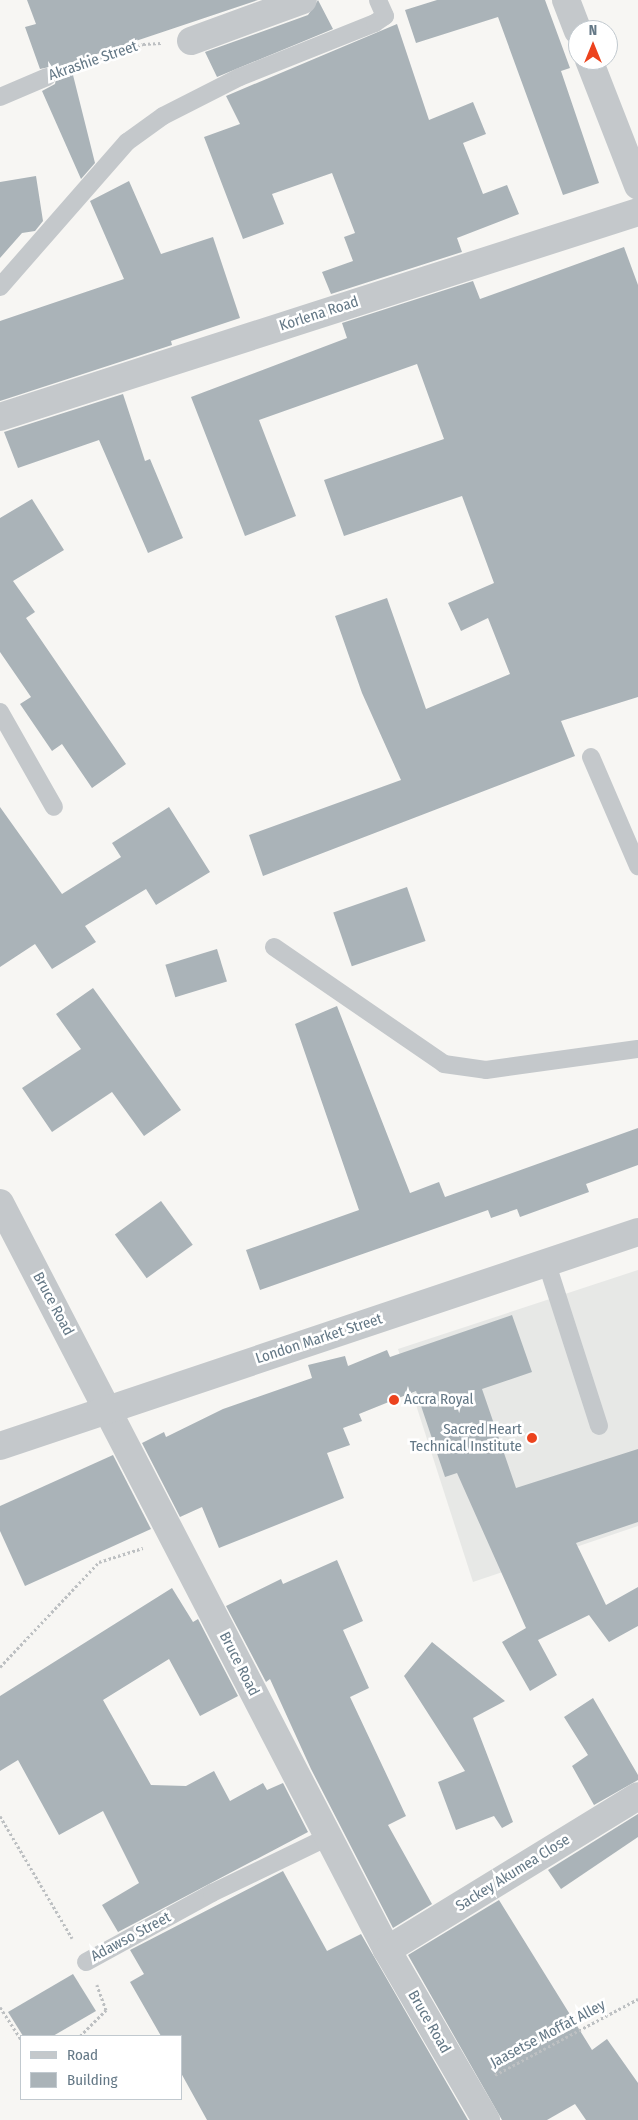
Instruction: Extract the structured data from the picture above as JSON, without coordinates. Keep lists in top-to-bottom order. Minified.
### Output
{"streets":{"street":["Korlena Road","Bruce Road","London Market Street","Sackey Akumea Close"],"lane":["Akrashie Street","Adawso Street"],"path":["Jaasetse Moffat Alley"]},"crossings":[["Bruce Road","London Market Street"],["Bruce Road","Sackey Akumea Close"],["Bruce Road","Adawso Street"],["Bruce Road","Jaasetse Moffat Alley"]],"places":["Accra Royal","Sacred Heart Technical Institute"],"legend":["Road","Building"],"north":"top"}
